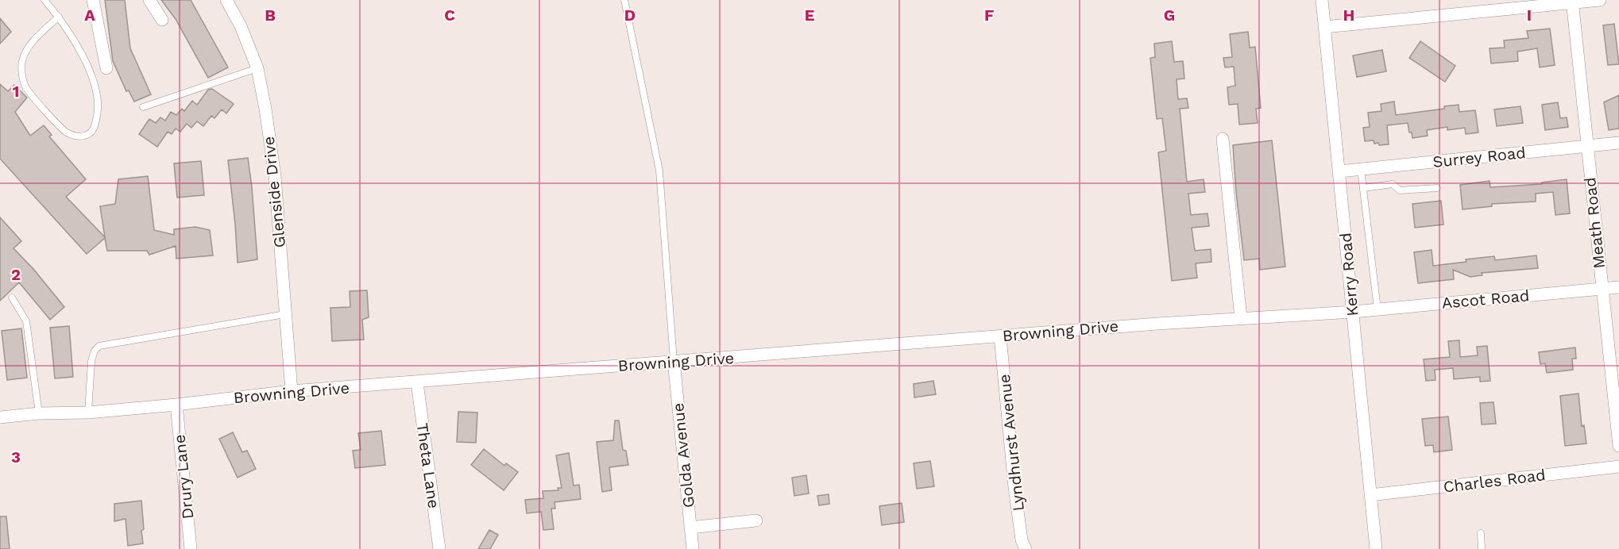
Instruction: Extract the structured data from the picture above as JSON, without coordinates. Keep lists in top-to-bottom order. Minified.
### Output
{"streets":{"street":["Surrey Road","Glenside Drive","Meath Road","Kerry Road","Ascot Road","Browning Drive","Lyndhurst Avenue","Golda Avenue","Theta Lane","Drury Lane","Charles Road"]},"crossings":[["Surrey Road","Meath Road"],["Surrey Road","Kerry Road"],["Glenside Drive","Browning Drive"],["Meath Road","Ascot Road"],["Kerry Road","Ascot Road"],["Kerry Road","Browning Drive"],["Kerry Road","Charles Road"],["Ascot Road","Browning Drive"],["Browning Drive","Lyndhurst Avenue"],["Browning Drive","Golda Avenue"],["Browning Drive","Theta Lane"],["Browning Drive","Drury Lane"]],"grid":{"columns":["A","B","C","D","E","F","G","H","I"],"rows":["1","2","3"]}}
